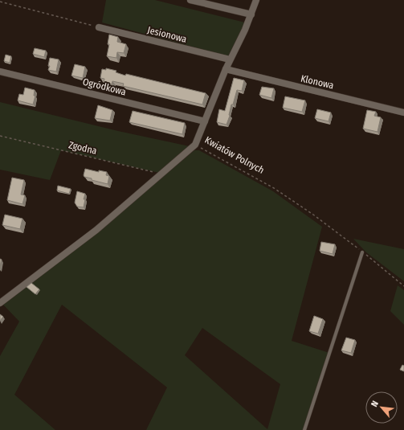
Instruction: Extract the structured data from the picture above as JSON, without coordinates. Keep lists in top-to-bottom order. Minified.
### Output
{"streets":{"street":["Jesionowa","Klonowa","Ogródkowa","Kwiatów Polnych"],"path":["Zgodna"]},"crossings":[["Zgodna","Kwiatów Polnych"]],"north":"top left"}
